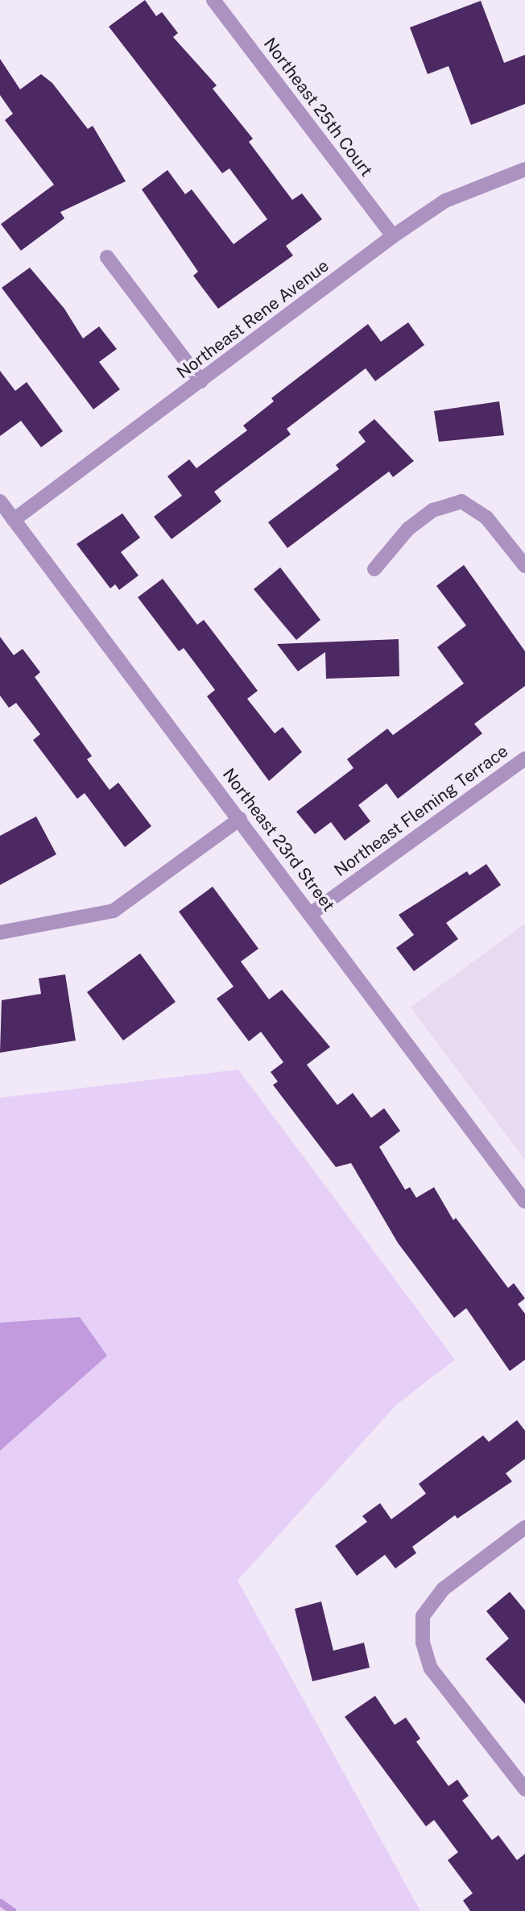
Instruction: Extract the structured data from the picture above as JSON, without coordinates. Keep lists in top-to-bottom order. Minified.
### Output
{"streets":{"street":["Northeast 25th Court","Northeast Rene Avenue","Northeast Fleming Terrace","Northeast 23rd Street"]},"crossings":[["Northeast 25th Court","Northeast Rene Avenue"],["Northeast Rene Avenue","Northeast 23rd Street"],["Northeast Fleming Terrace","Northeast 23rd Street"]]}
